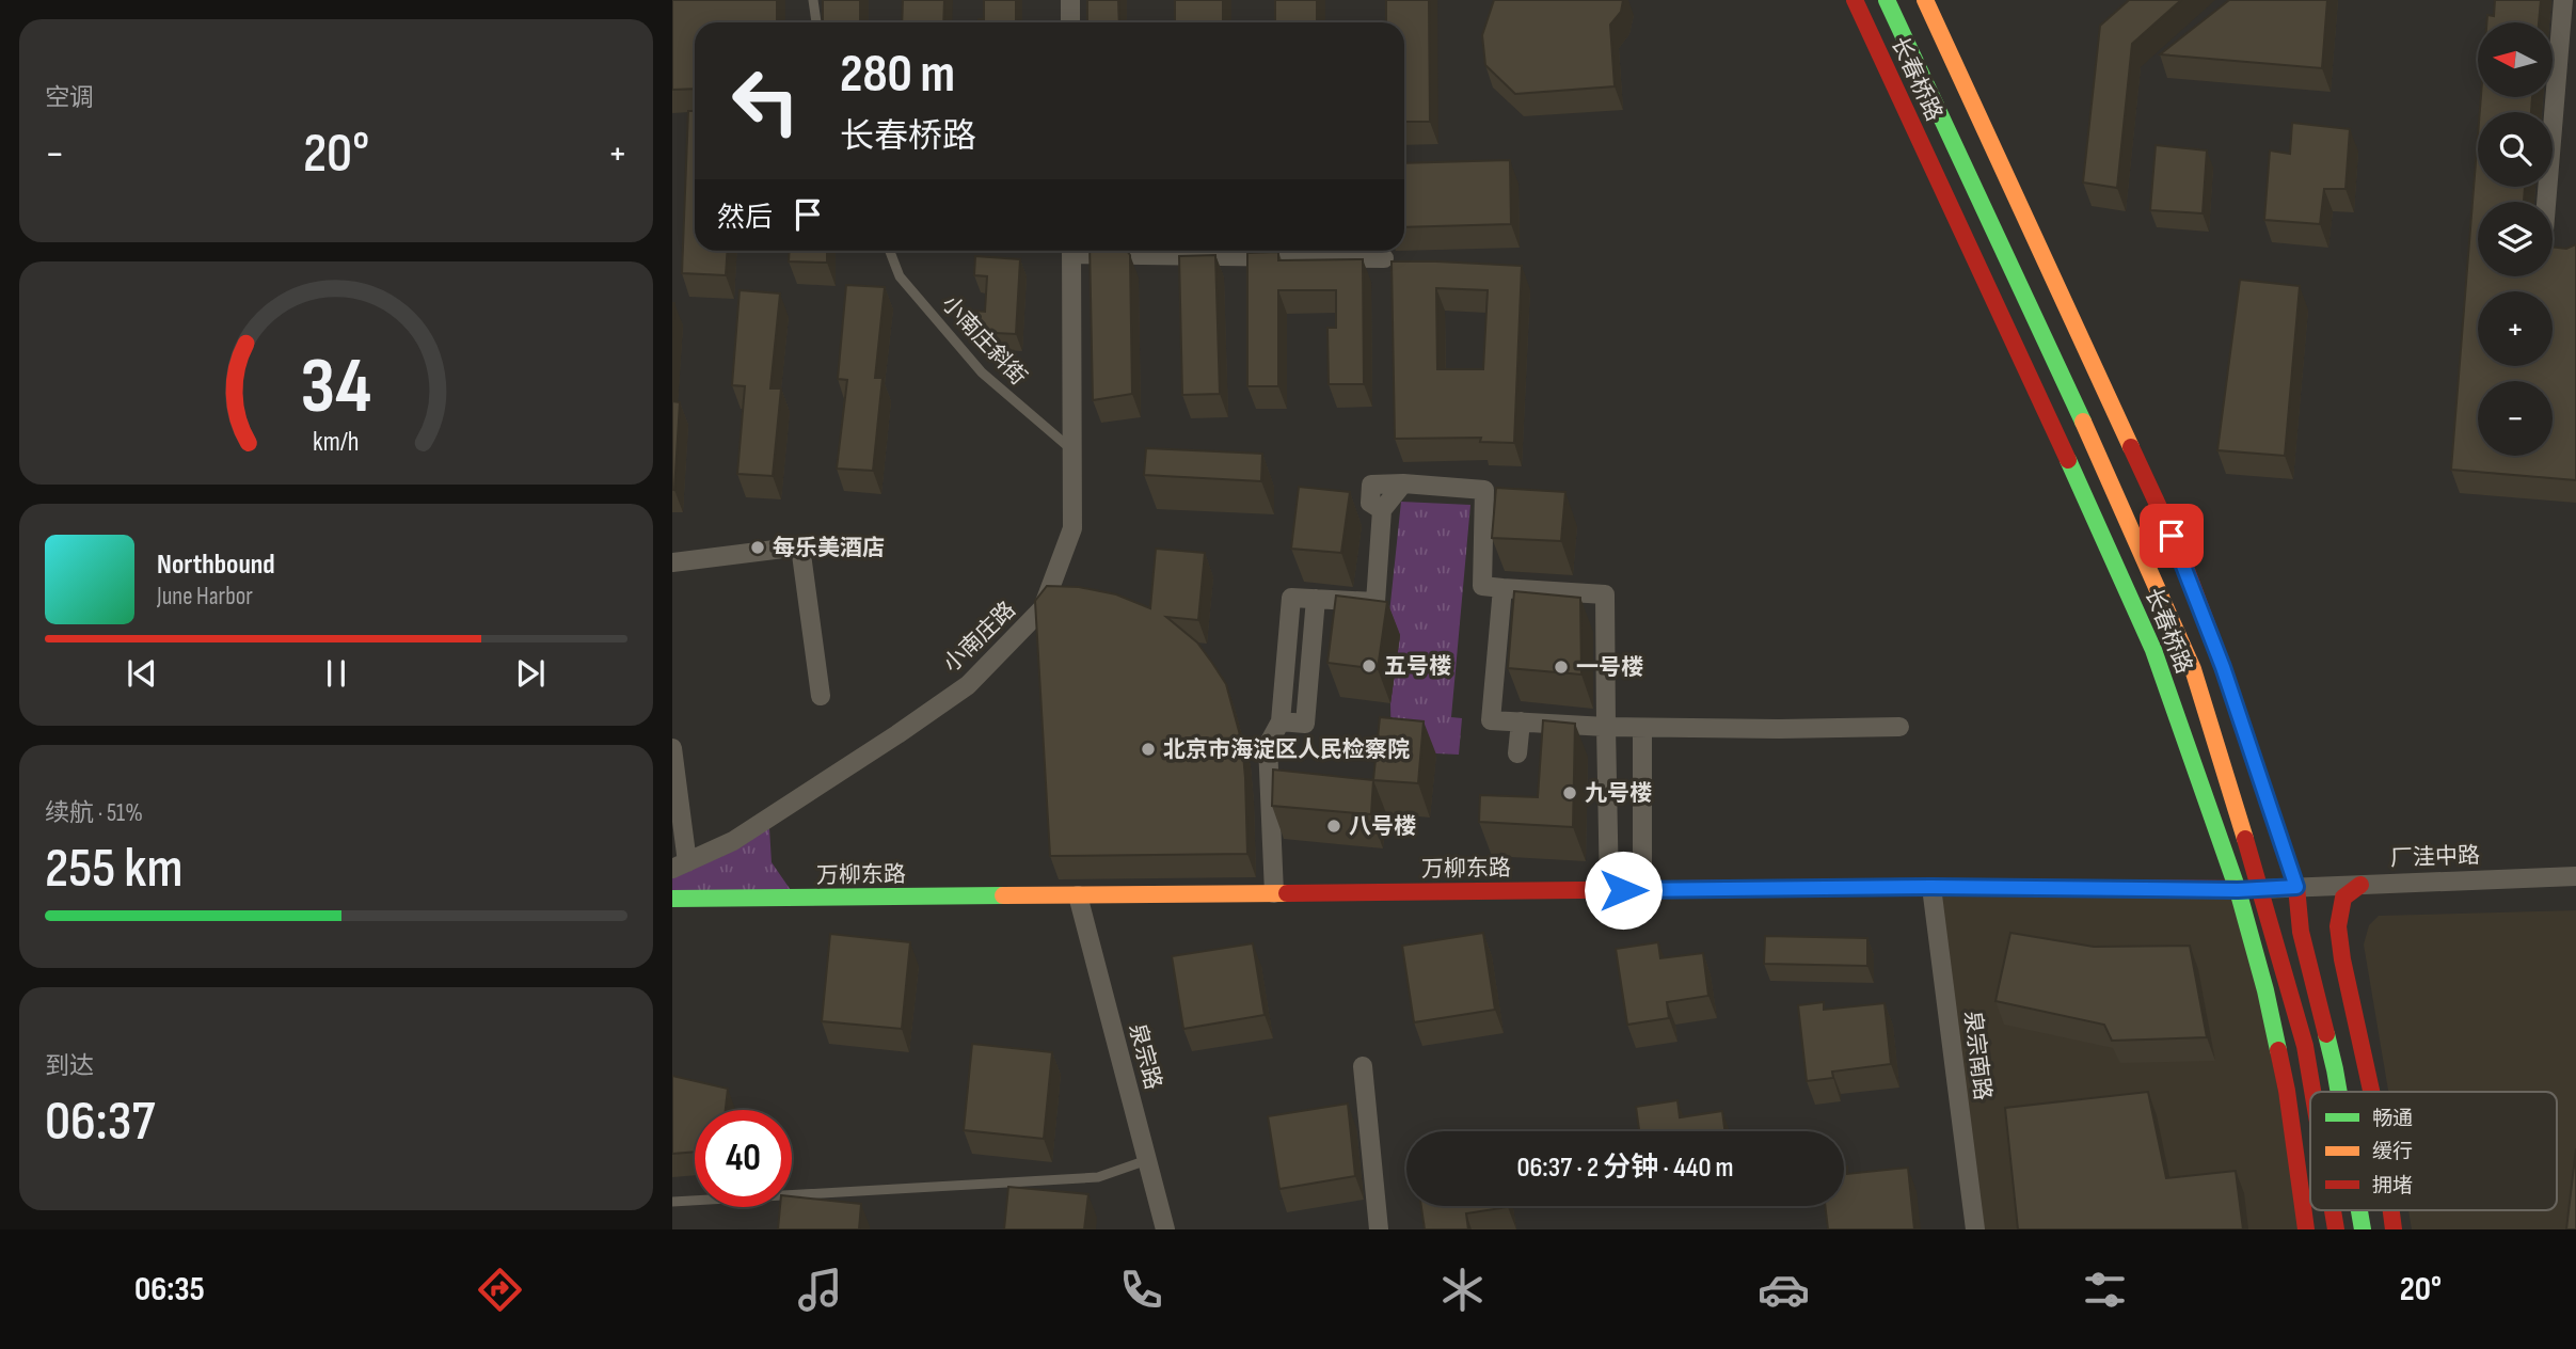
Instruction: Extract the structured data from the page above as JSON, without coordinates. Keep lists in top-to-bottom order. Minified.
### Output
{"streets":{"main road":["长春桥路","万柳东路"],"street":["小南庄路","厂洼中路","泉宗南路","泉宗路"],"lane":["小南庄斜街"]},"crossings":[["长春桥路","厂洼中路"],["长春桥路","万柳东路"],["小南庄斜街","小南庄路"],["厂洼中路","万柳东路"],["万柳东路","泉宗南路"],["万柳东路","泉宗路"]],"places":["每乐美酒店","五号楼","一号楼","北京市海淀区人民检察院","九号楼","八号楼"],"legend":["畅通","缓行","拥堵"],"north":"left","page":{"tile":["空调",["续航 · 51%","255 km"],["到达","06:37"]],"map_buttons":["+","−"],"turn":["280 m","长春桥路"],"heat":["−","20°","+"],"then":"然后","song":["Northbound","June Harbor"],"limit":"40","trip":"06:37 · 2 分钟 · 440 m","tabs":["06:35","20°"],"gauge":["34","km/h"]}}
